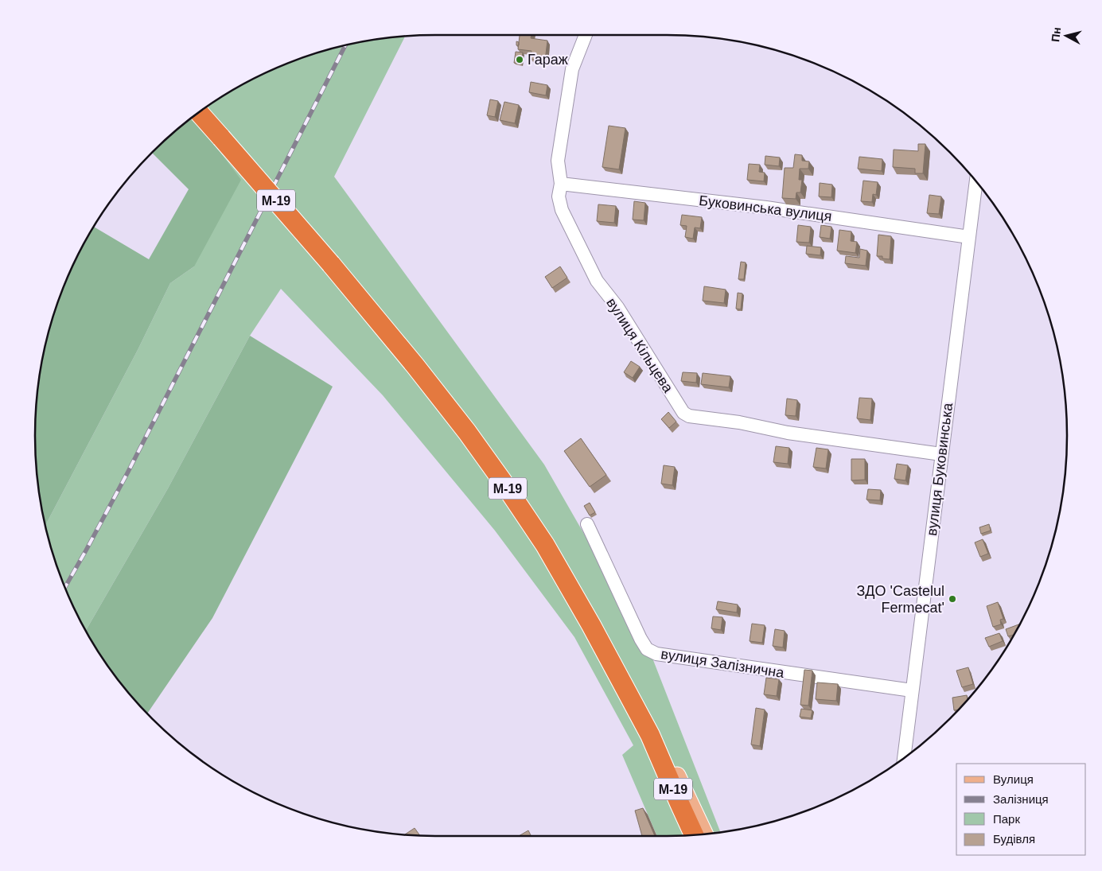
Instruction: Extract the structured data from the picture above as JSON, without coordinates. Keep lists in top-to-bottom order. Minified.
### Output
{"streets":{"highway":["М-19"],"street":["Буковинська вулиця","вулиця Кільцева","вулиця Буковинська","вулиця Залізнична"]},"crossings":[["Буковинська вулиця","вулиця Кільцева"],["Буковинська вулиця","вулиця Буковинська"],["вулиця Кільцева","вулиця Буковинська"],["вулиця Буковинська","вулиця Залізнична"]],"places":["Гараж","ЗДО 'Castelul Fermecat'"],"legend":["Вулиця","Залізниця","Парк","Будівля"],"north":"left"}
